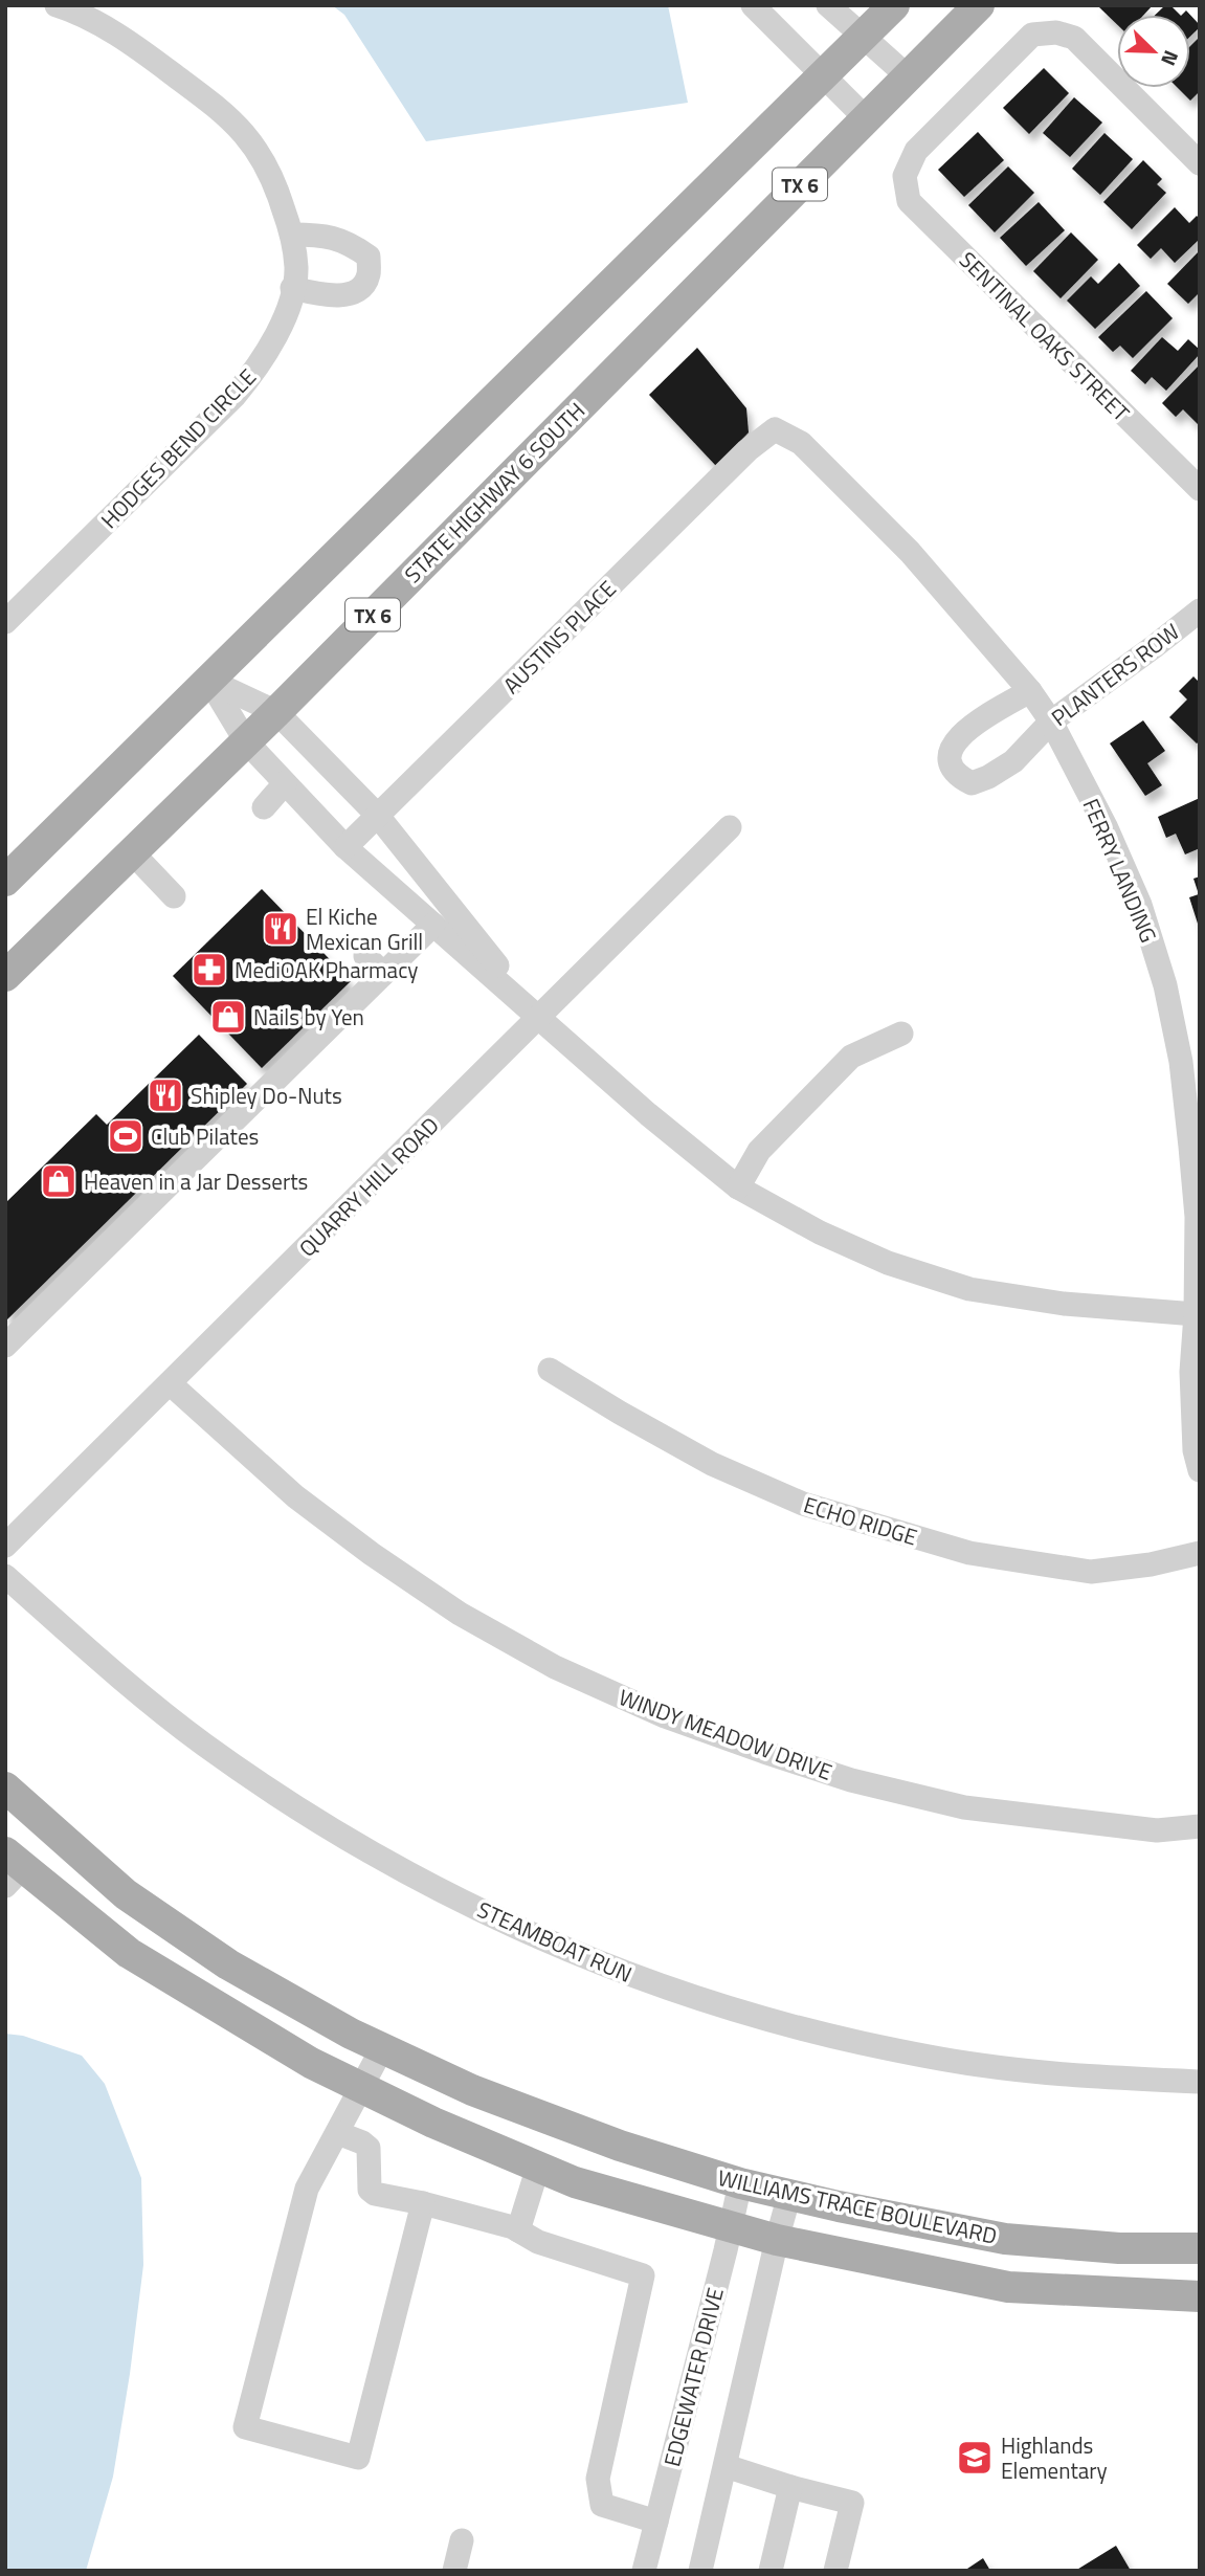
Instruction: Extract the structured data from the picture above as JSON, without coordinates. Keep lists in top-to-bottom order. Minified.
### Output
{"streets":{"main road":["TX 6","STATE HIGHWAY 6 SOUTH","WILLIAMS TRACE BOULEVARD"],"street":["SENTINAL OAKS STREET","HODGES BEND CIRCLE","AUSTINS PLACE","PLANTERS ROW","FERRY LANDING","QUARRY HILL ROAD","ECHO RIDGE","WINDY MEADOW DRIVE","STEAMBOAT RUN","EDGEWATER DRIVE"]},"crossings":[["AUSTINS PLACE","FERRY LANDING"],["PLANTERS ROW","FERRY LANDING"],["QUARRY HILL ROAD","WINDY MEADOW DRIVE"],["WILLIAMS TRACE BOULEVARD","EDGEWATER DRIVE"]],"places":{"restaurant":["El Kiche Mexican Grill","Shipley Do-Nuts"],"pharmacy":["MediOAK Pharmacy"],"shop":["Nails by Yen","Heaven in a Jar Desserts"],"sports":["Club Pilates"],"school or university":["Highlands Elementary"]},"north":"bottom right"}
